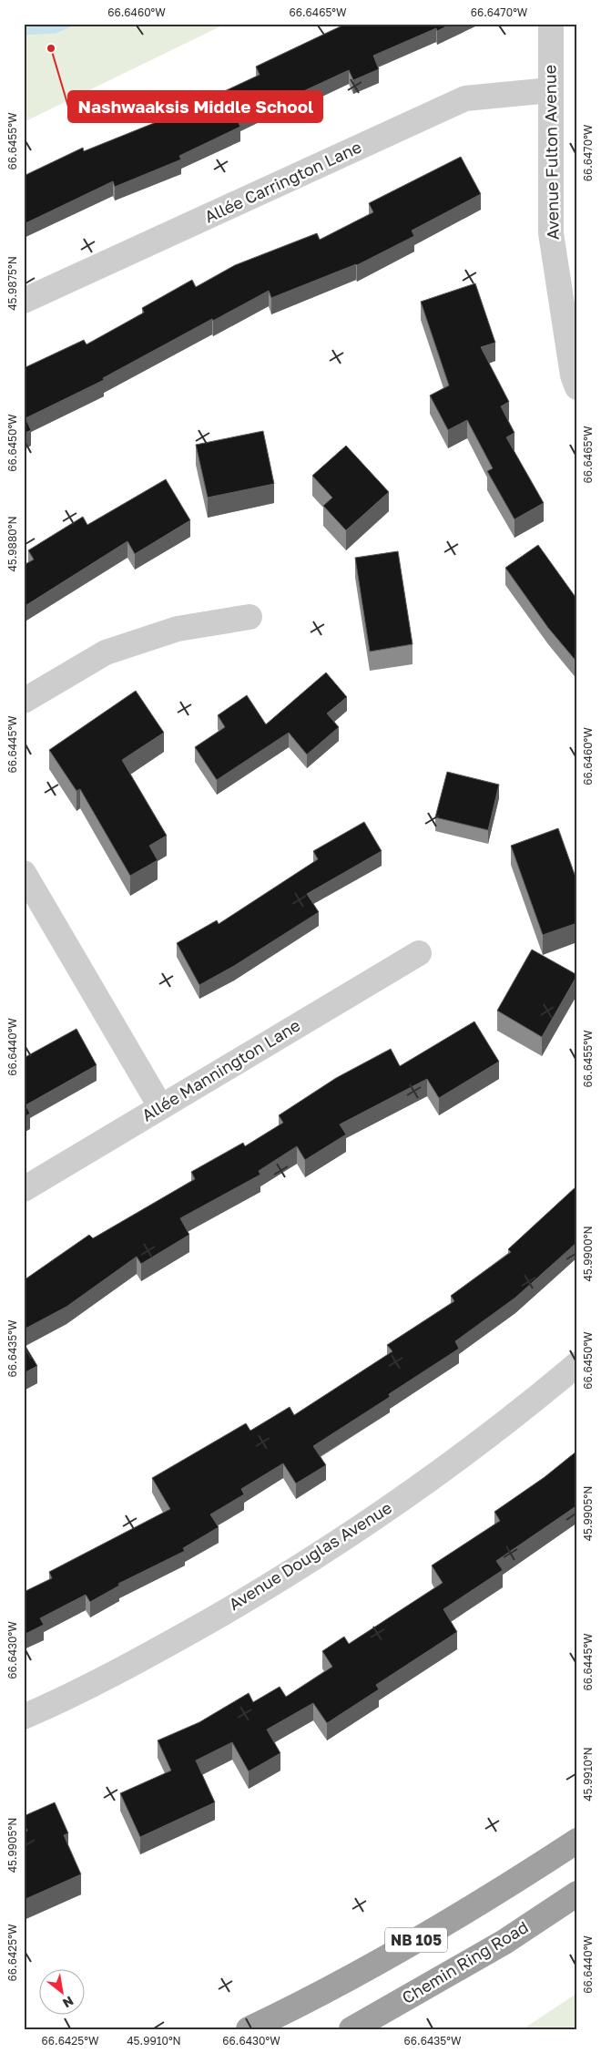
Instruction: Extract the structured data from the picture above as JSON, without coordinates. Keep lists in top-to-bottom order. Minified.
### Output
{"streets":{"highway":["NB 105","Chemin Ring Road"],"street":["Avenue Fulton Avenue","Allée Carrington Lane","Allée Mannington Lane","Avenue Douglas Avenue"]},"crossings":[["Avenue Fulton Avenue","Allée Carrington Lane"]],"places":["Nashwaaksis Middle School"],"north":"bottom right","coordinates":["66.6460°W","66.6465°W","66.6470°W","66.6455°W","45.9875°N","66.6450°W","45.9880°N","66.6445°W","66.6440°W","45.9900°N","66.6435°W","45.9905°N","66.6430°W","45.9910°N","66.6425°W"]}
